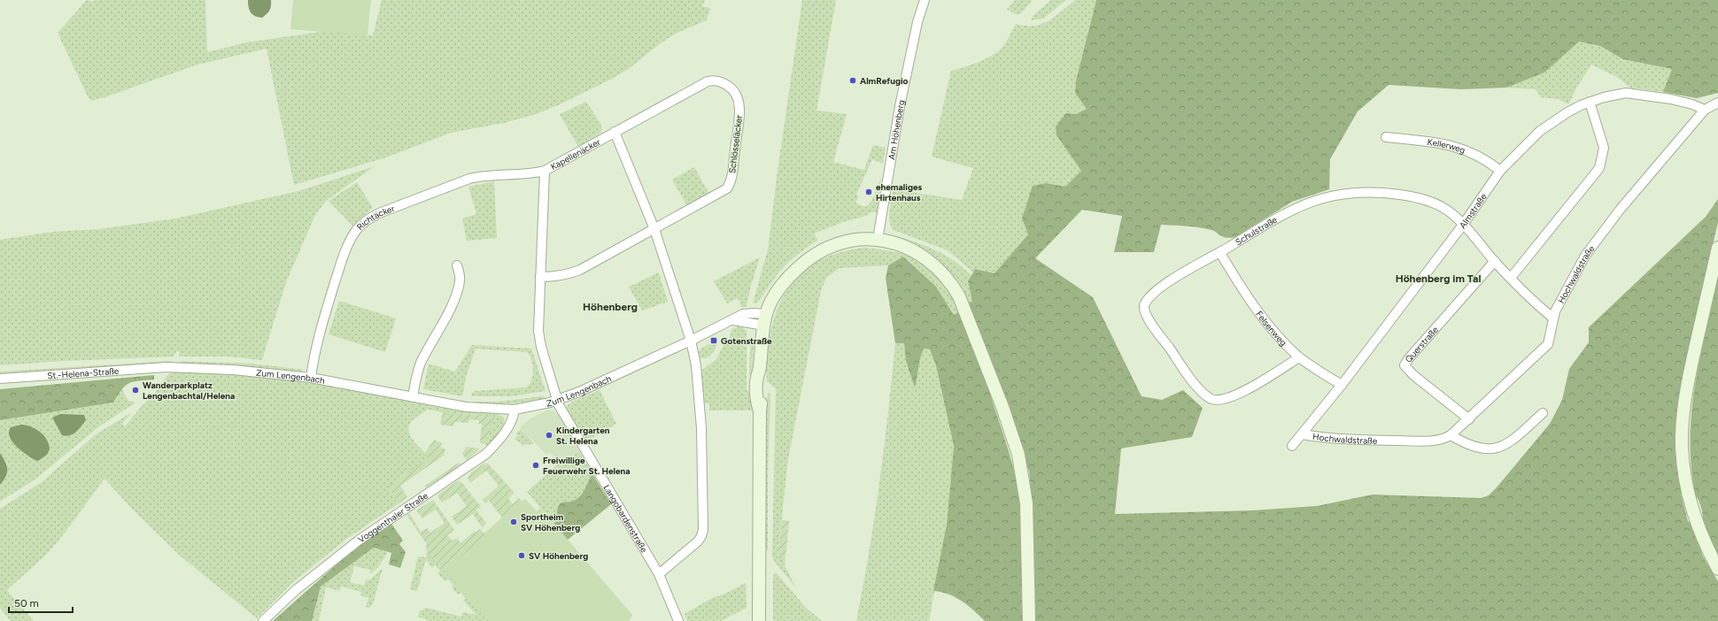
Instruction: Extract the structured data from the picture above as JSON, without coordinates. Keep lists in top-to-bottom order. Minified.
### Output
{"streets":{"street":["Am Höhenberg","Schlösseläcker","Kellerweg","Kapellenäcker","Almstraße","Richtäcker","Schulstraße","Hochwaldstraße","Felsenweg","Querstraße","St.-Helena-Straße","Zum Lengenbach","Voggenthaler Straße","Langobardenstraße"]},"crossings":[["Schlösseläcker","Kapellenäcker"],["Kellerweg","Almstraße"],["Kapellenäcker","Richtäcker"],["Kapellenäcker","Zum Lengenbach"],["Kapellenäcker","Langobardenstraße"],["Almstraße","Schulstraße"],["Almstraße","Hochwaldstraße"],["Almstraße","Felsenweg"],["Richtäcker","Zum Lengenbach"],["Schulstraße","Hochwaldstraße"],["Schulstraße","Felsenweg"],["Schulstraße","Querstraße"],["Hochwaldstraße","Querstraße"],["St.-Helena-Straße","Zum Lengenbach"],["Zum Lengenbach","Voggenthaler Straße"],["Zum Lengenbach","Langobardenstraße"]],"districts":["Höhenberg im Tal","Höhenberg"],"places":{"other":["AlmRefugio","ehemaliges Hirtenhaus","Wanderparkplatz Lengenbachtal/Helena","Kindergarten St. Helena","Freiwillige Feuerwehr St. Helena","Sportheim SV Höhenberg","SV Höhenberg"],"transit":["Gotenstraße"]},"scale_bar":"50 m"}
